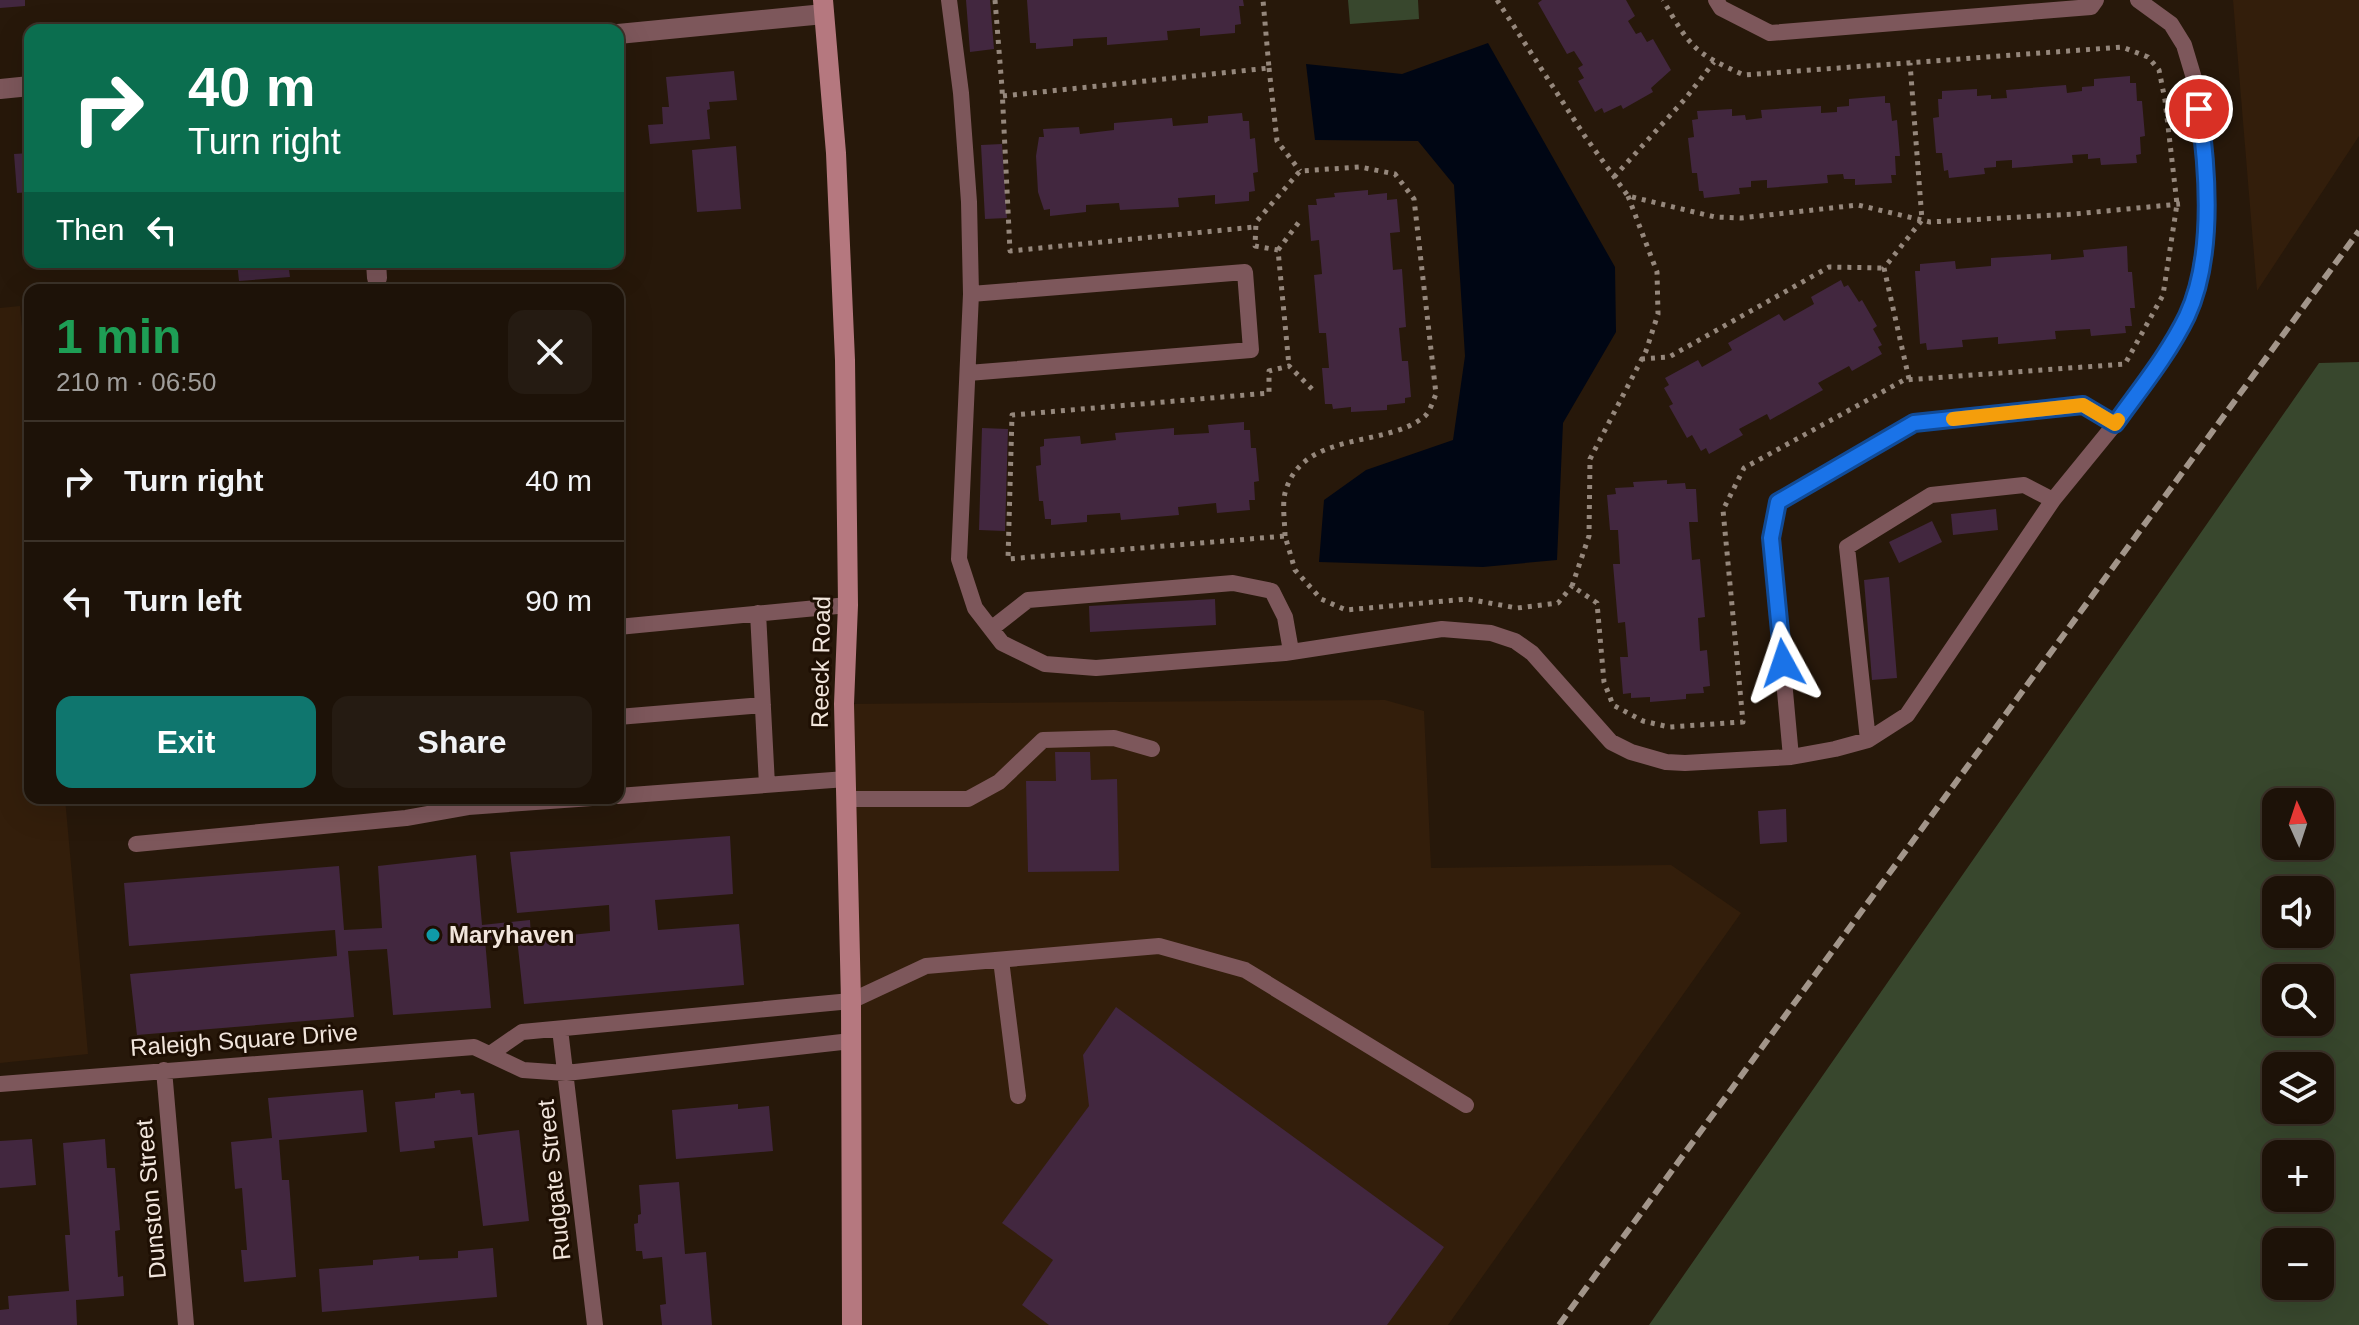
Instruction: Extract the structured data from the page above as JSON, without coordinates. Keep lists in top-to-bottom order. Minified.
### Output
{"streets":{"street":["Reeck Road"],"lane":["Raleigh Square Drive","Rudgate Street","Dunston Street"]},"crossings":[["Reeck Road","Raleigh Square Drive"],["Raleigh Square Drive","Rudgate Street"],["Raleigh Square Drive","Dunston Street"]],"places":["Maryhaven"],"north":"top","page":{"turn":["40 m","Turn right"],"then":"Then","heading":["1 min","210 m · 06:50"],"list":[{"name":"Turn right","value":"40 m"},{"name":"Turn left","value":"90 m"}],"buttons":["Exit","Share"],"map_buttons":["+","−"]}}
